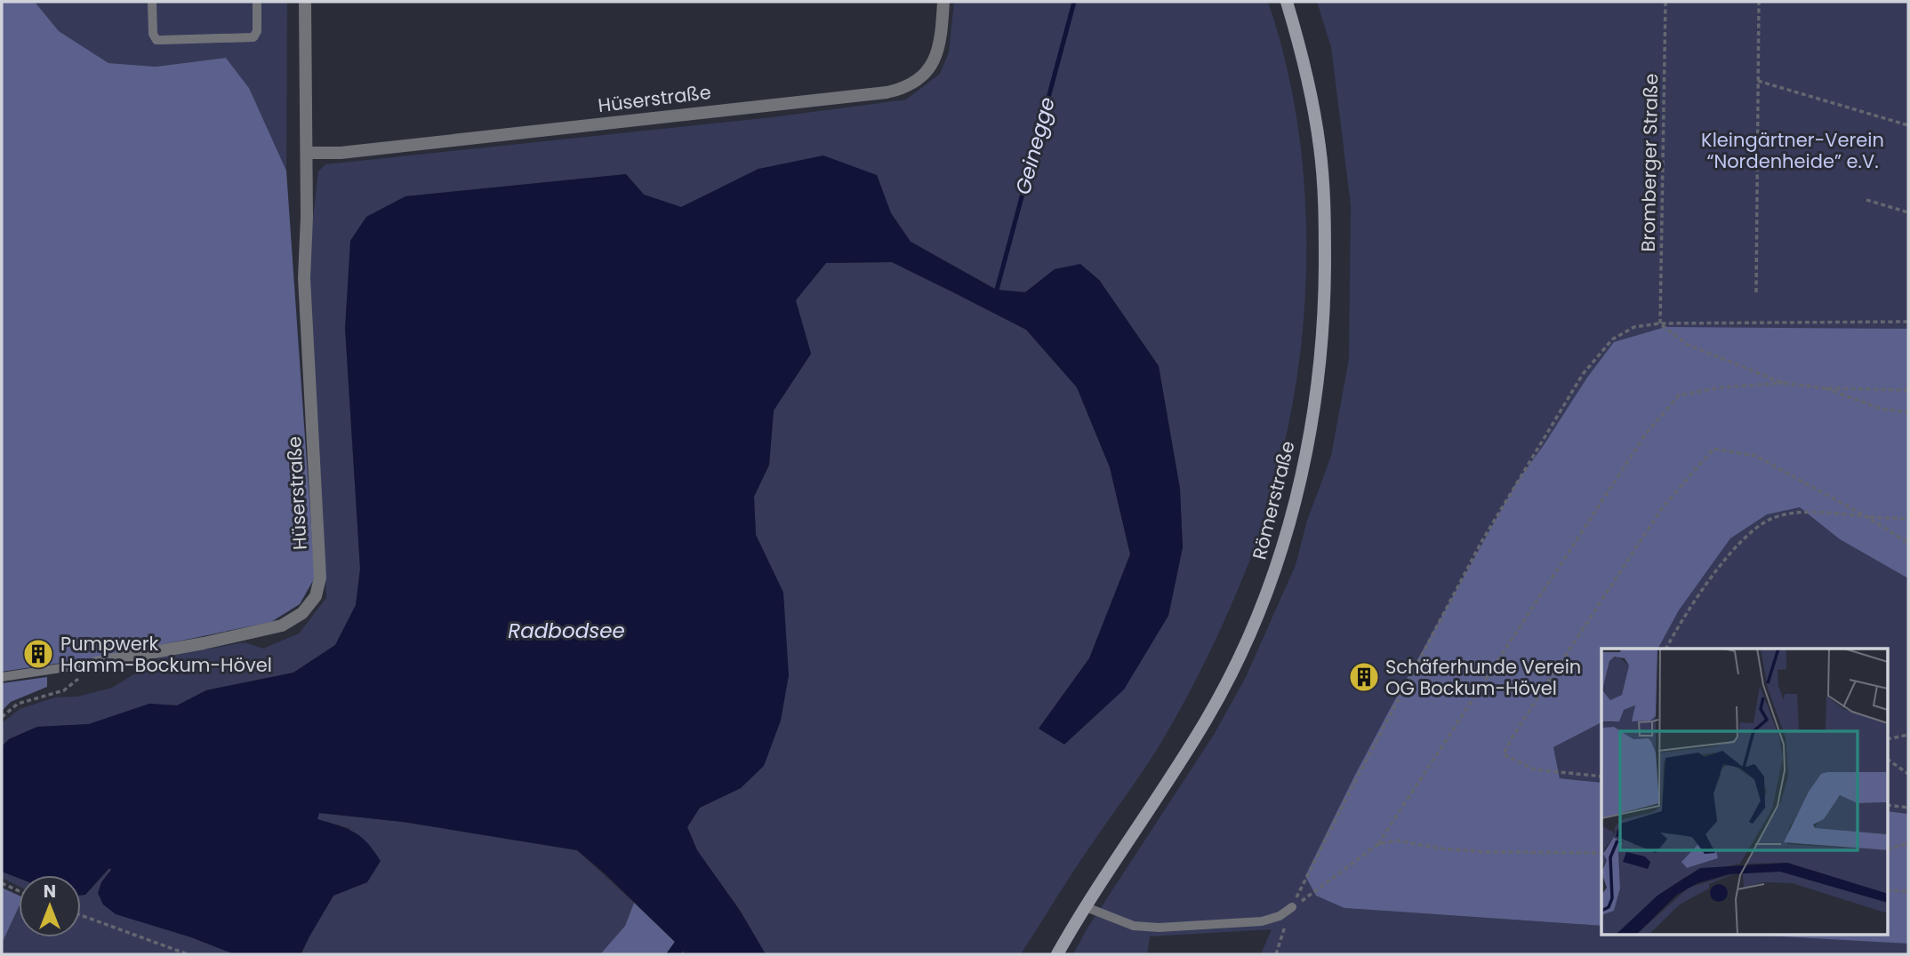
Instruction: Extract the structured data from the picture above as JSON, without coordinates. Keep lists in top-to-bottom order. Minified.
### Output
{"streets":{"main road":["Römerstraße"],"street":["Hüserstraße"],"path":["Bromberger Straße"]},"water":["Geinegge","Radbodsee"],"parks":["Kleingärtner-Verein “Nordenheide” e.V."],"places":{"building":["Pumpwerk Hamm-Bockum-Hövel","Schäferhunde Verein OG Bockum-Hövel"]},"north":"top"}
